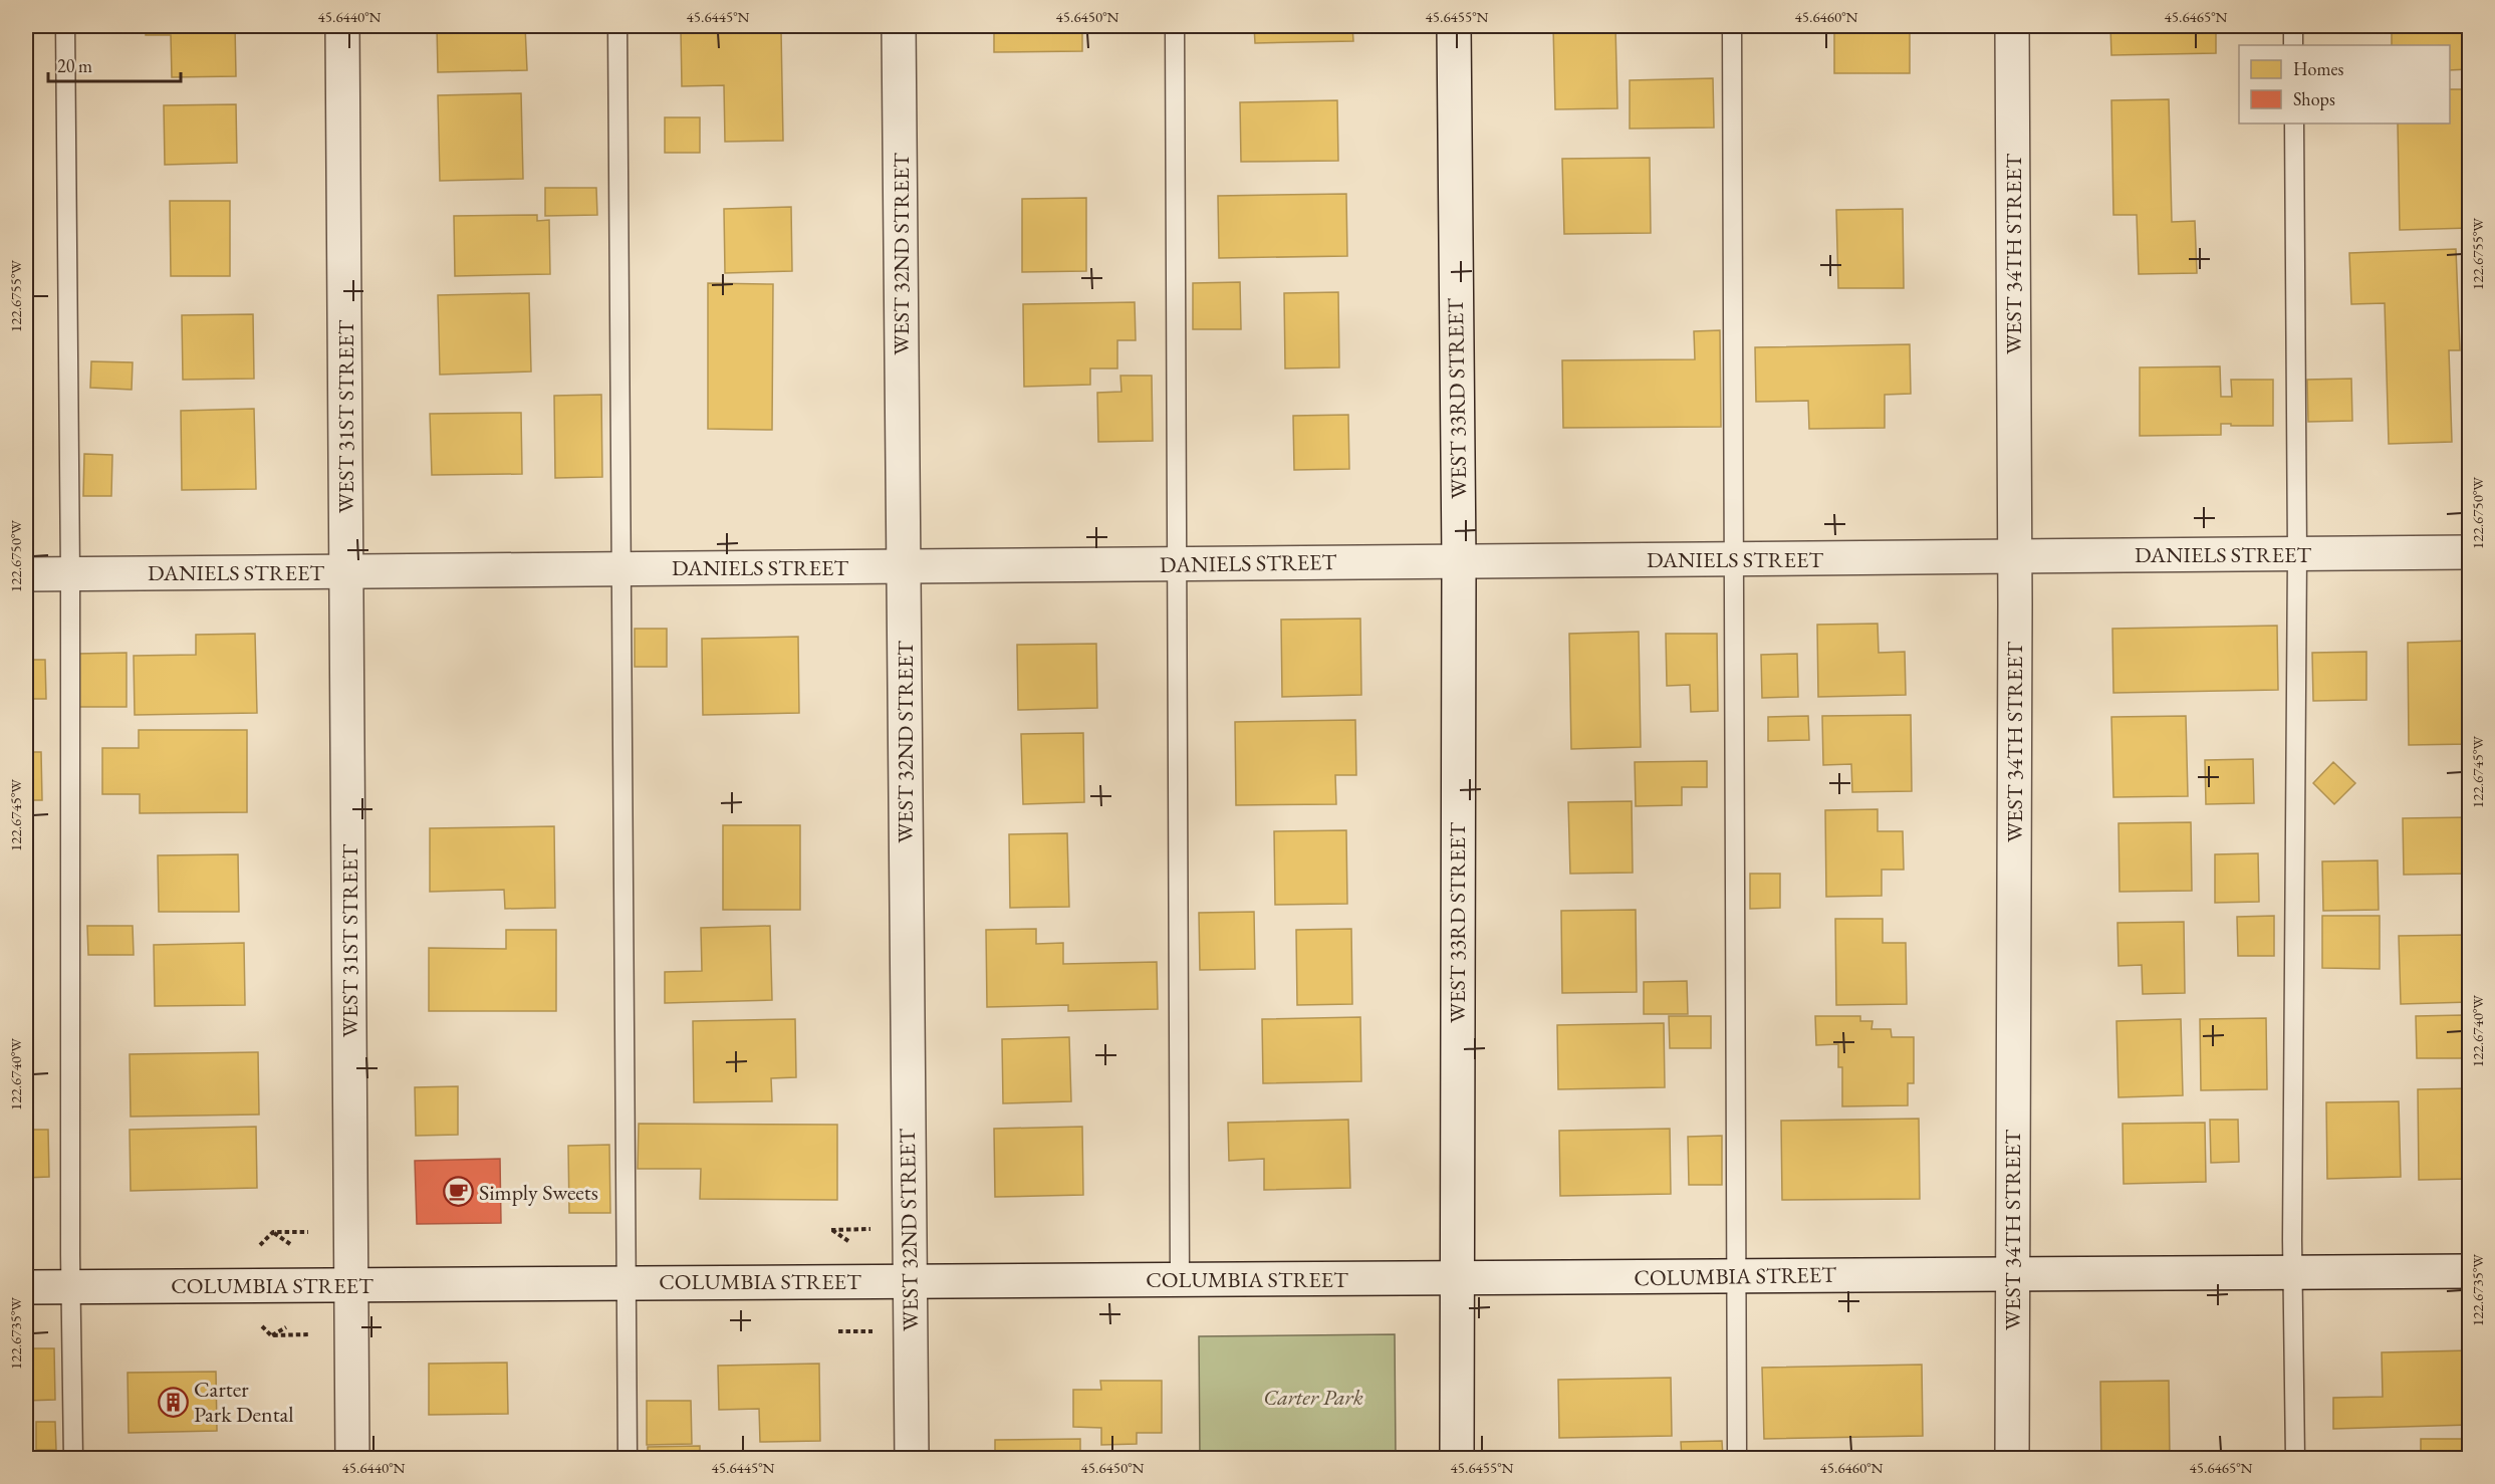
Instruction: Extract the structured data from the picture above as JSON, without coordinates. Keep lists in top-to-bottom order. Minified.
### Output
{"streets":{"street":["WEST 32ND STREET","WEST 34TH STREET","WEST 33RD STREET","WEST 31ST STREET","DANIELS STREET","COLUMBIA STREET"]},"crossings":[["WEST 32ND STREET","DANIELS STREET"],["WEST 32ND STREET","COLUMBIA STREET"],["WEST 34TH STREET","DANIELS STREET"],["WEST 34TH STREET","COLUMBIA STREET"],["WEST 33RD STREET","DANIELS STREET"],["WEST 33RD STREET","COLUMBIA STREET"],["WEST 31ST STREET","DANIELS STREET"],["WEST 31ST STREET","COLUMBIA STREET"]],"parks":["Carter Park"],"places":{"cafe":["Simply Sweets"],"building":["Carter Park Dental"]},"legend":["Homes","Shops"],"scale_bar":"20 m","coordinates":["45.6440°N","45.6445°N","45.6450°N","45.6455°N","45.6460°N","45.6465°N","122.6755°W","122.6750°W","122.6745°W","122.6740°W","122.6735°W"]}
